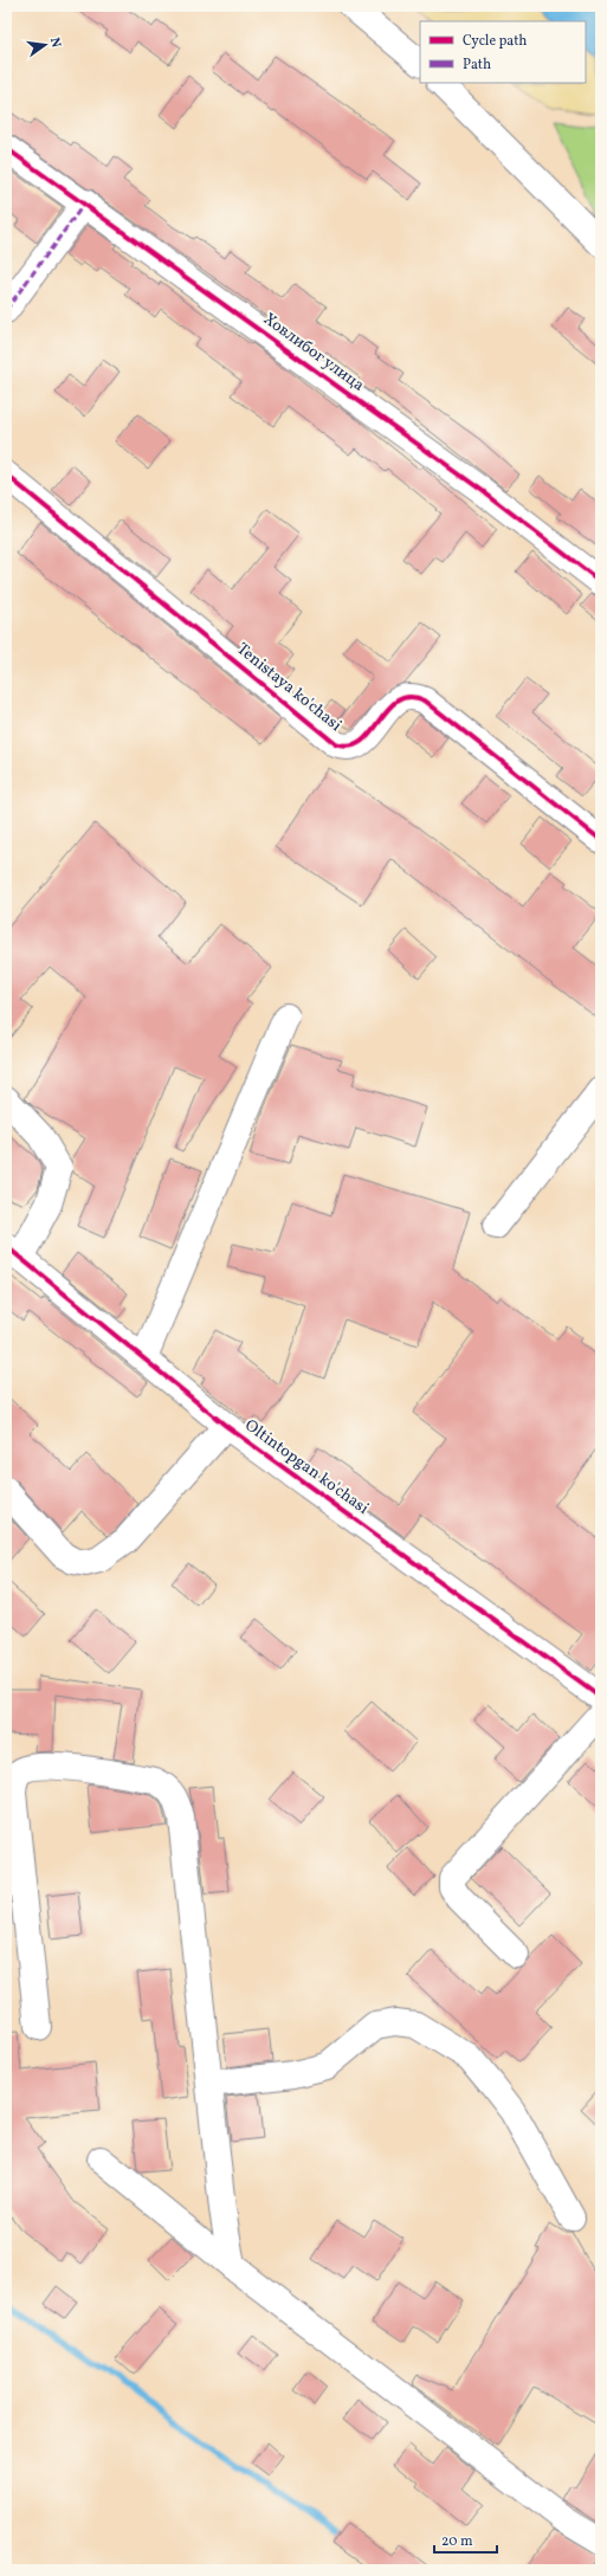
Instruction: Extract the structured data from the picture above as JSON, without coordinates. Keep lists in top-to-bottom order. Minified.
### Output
{"streets":{"street":["Ховлибог улица","Tenistaya ko'chasi","Oltintopgan ko'chasi"]},"legend":["Cycle path","Path"],"scale_bar":"20 m","north":"right"}
